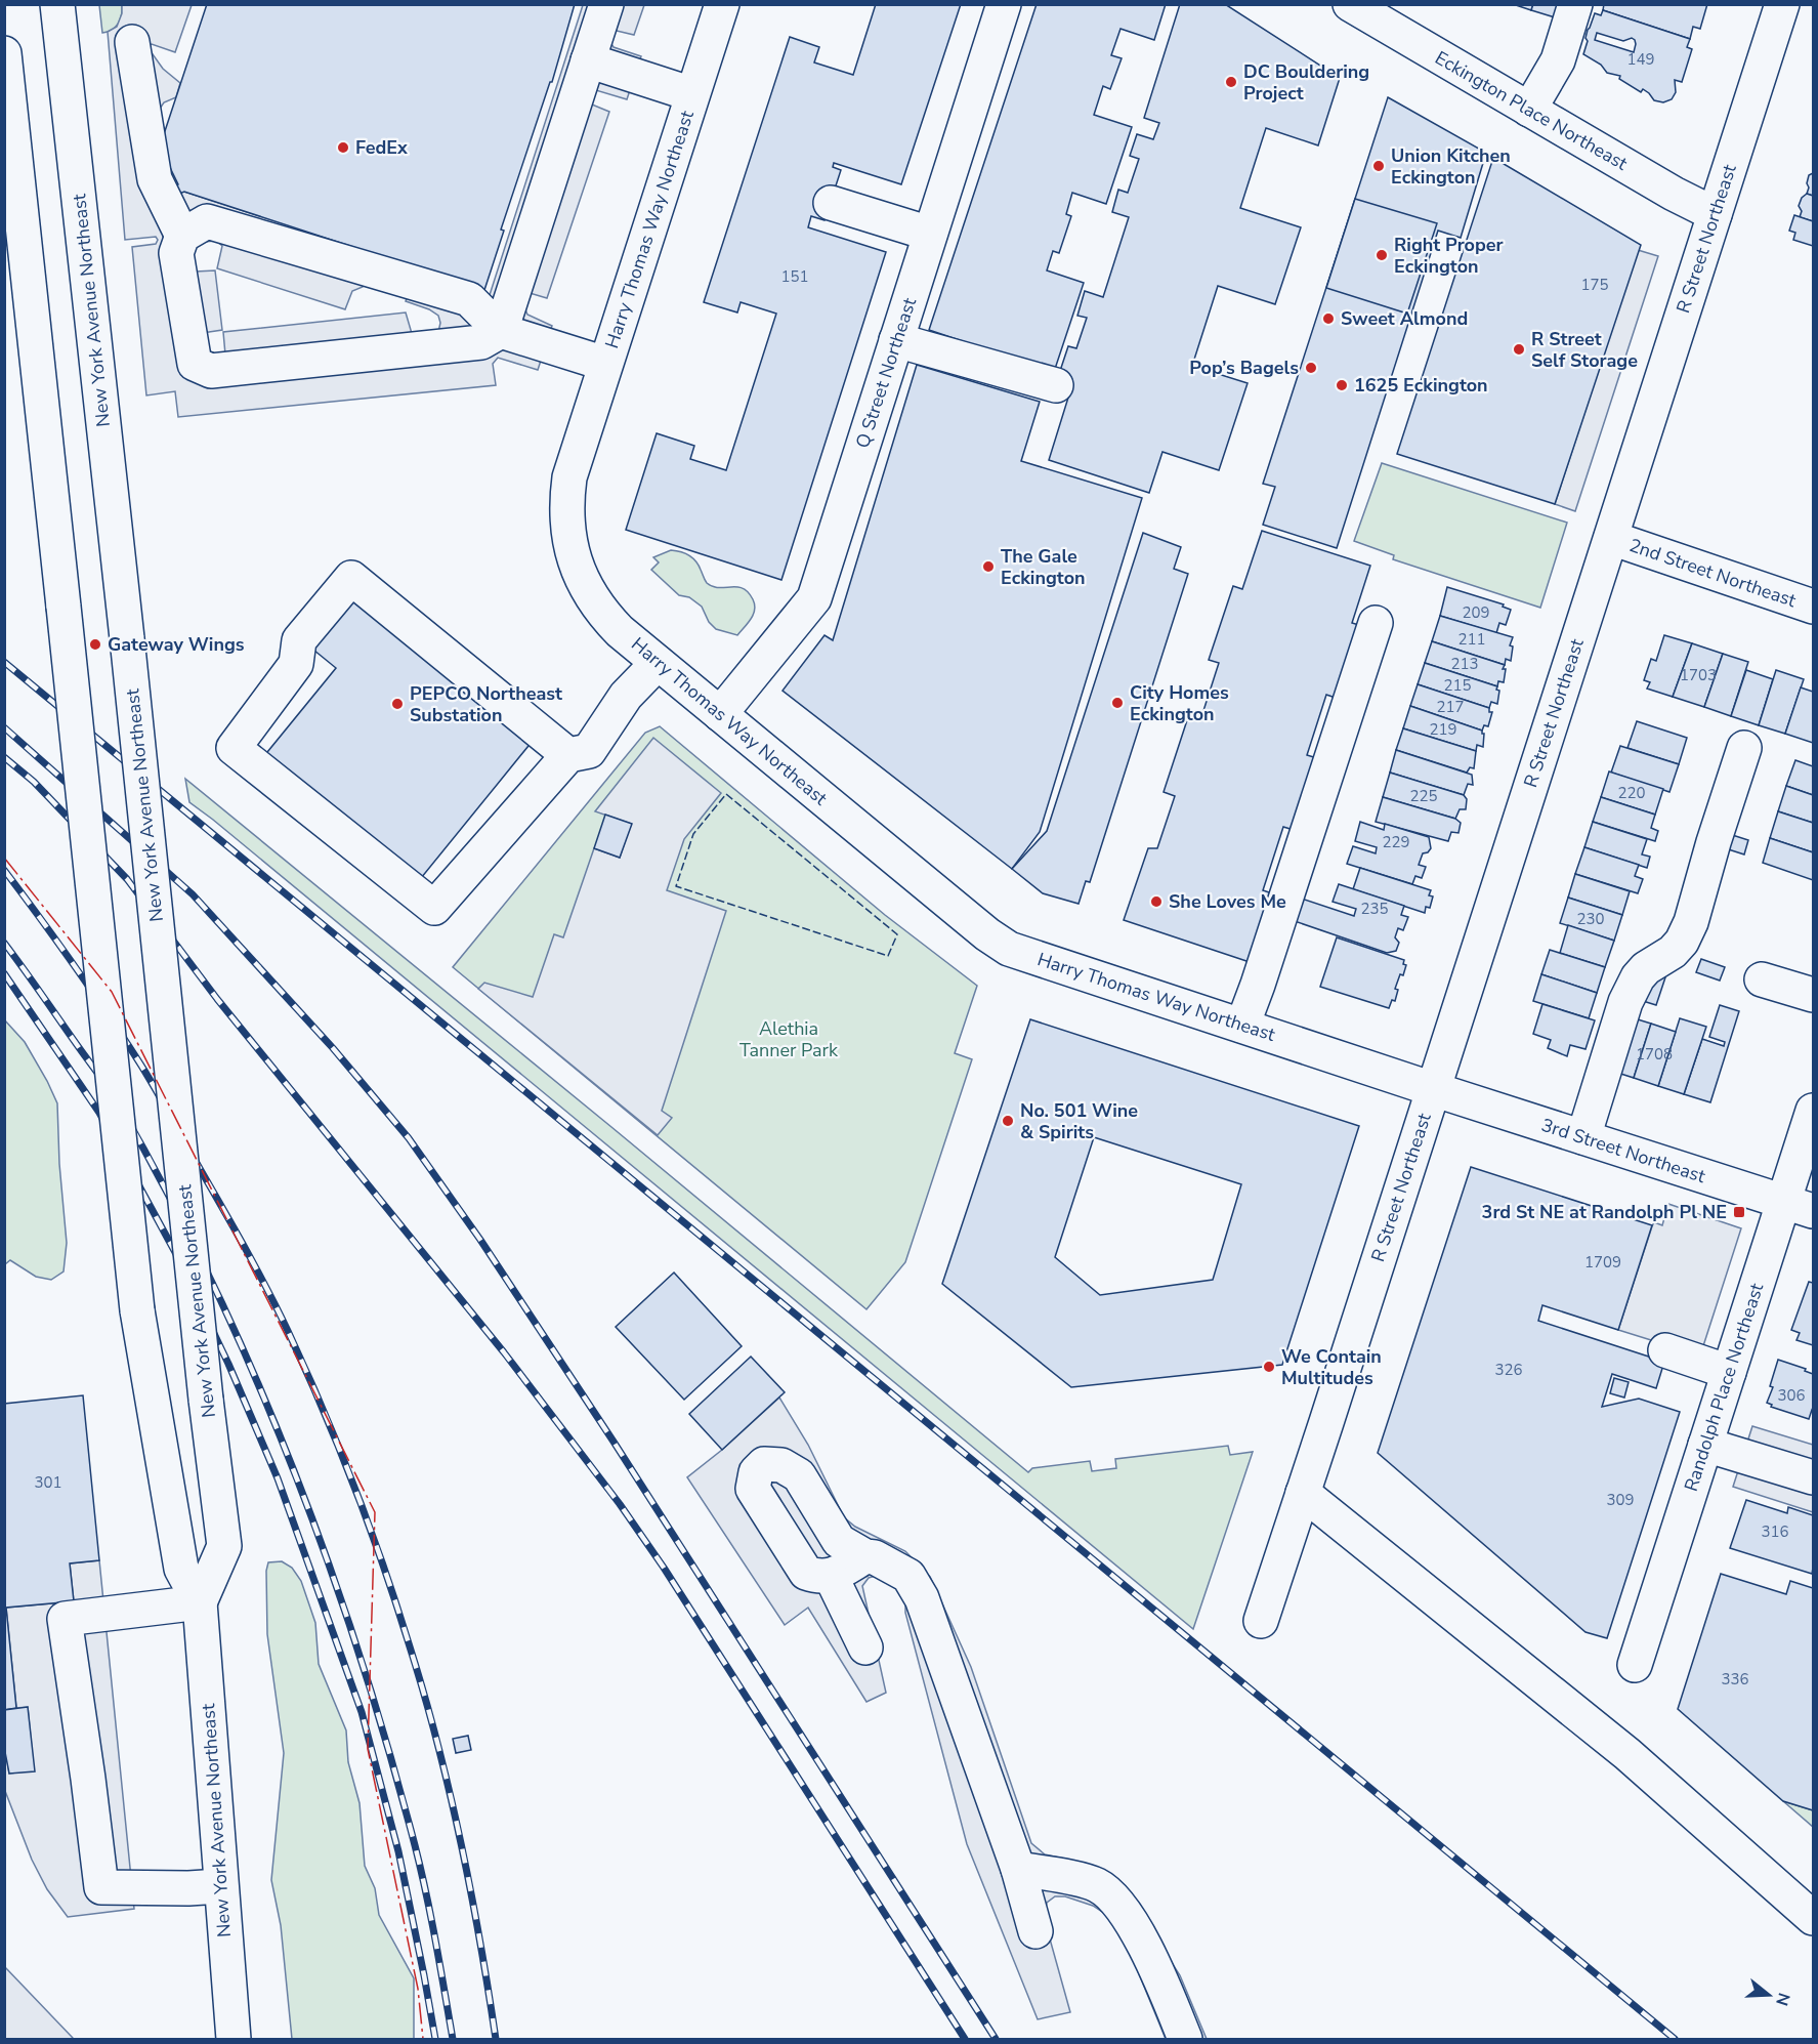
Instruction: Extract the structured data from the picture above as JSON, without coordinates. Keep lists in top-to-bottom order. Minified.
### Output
{"streets":{"main road":["Eckington Place Northeast","Harry Thomas Way Northeast","R Street Northeast","New York Avenue Northeast","Q Street Northeast","2nd Street Northeast","3rd Street Northeast","Randolph Place Northeast"]},"crossings":[["Eckington Place Northeast","R Street Northeast"],["Harry Thomas Way Northeast","R Street Northeast"],["Harry Thomas Way Northeast","Q Street Northeast"],["Harry Thomas Way Northeast","3rd Street Northeast"],["R Street Northeast","2nd Street Northeast"],["R Street Northeast","3rd Street Northeast"],["3rd Street Northeast","Randolph Place Northeast"]],"parks":["Alethia Tanner Park"],"places":{"other":["DC Bouldering Project","FedEx","Union Kitchen Eckington","Right Proper Eckington","Sweet Almond","R Street Self Storage","Pop’s Bagels","1625 Eckington","The Gale Eckington","Gateway Wings","City Homes Eckington","PEPCO Northeast Substation","She Loves Me","No. 501 Wine & Spirits","We Contain Multitudes"],"transit":["3rd St NE at Randolph Pl NE"]},"house_numbers":["149","151","175","209","211","213","1703","215","217","219","220","225","229","235","230","1708","1709","326","306","301","309","316","336"],"north":"right"}
